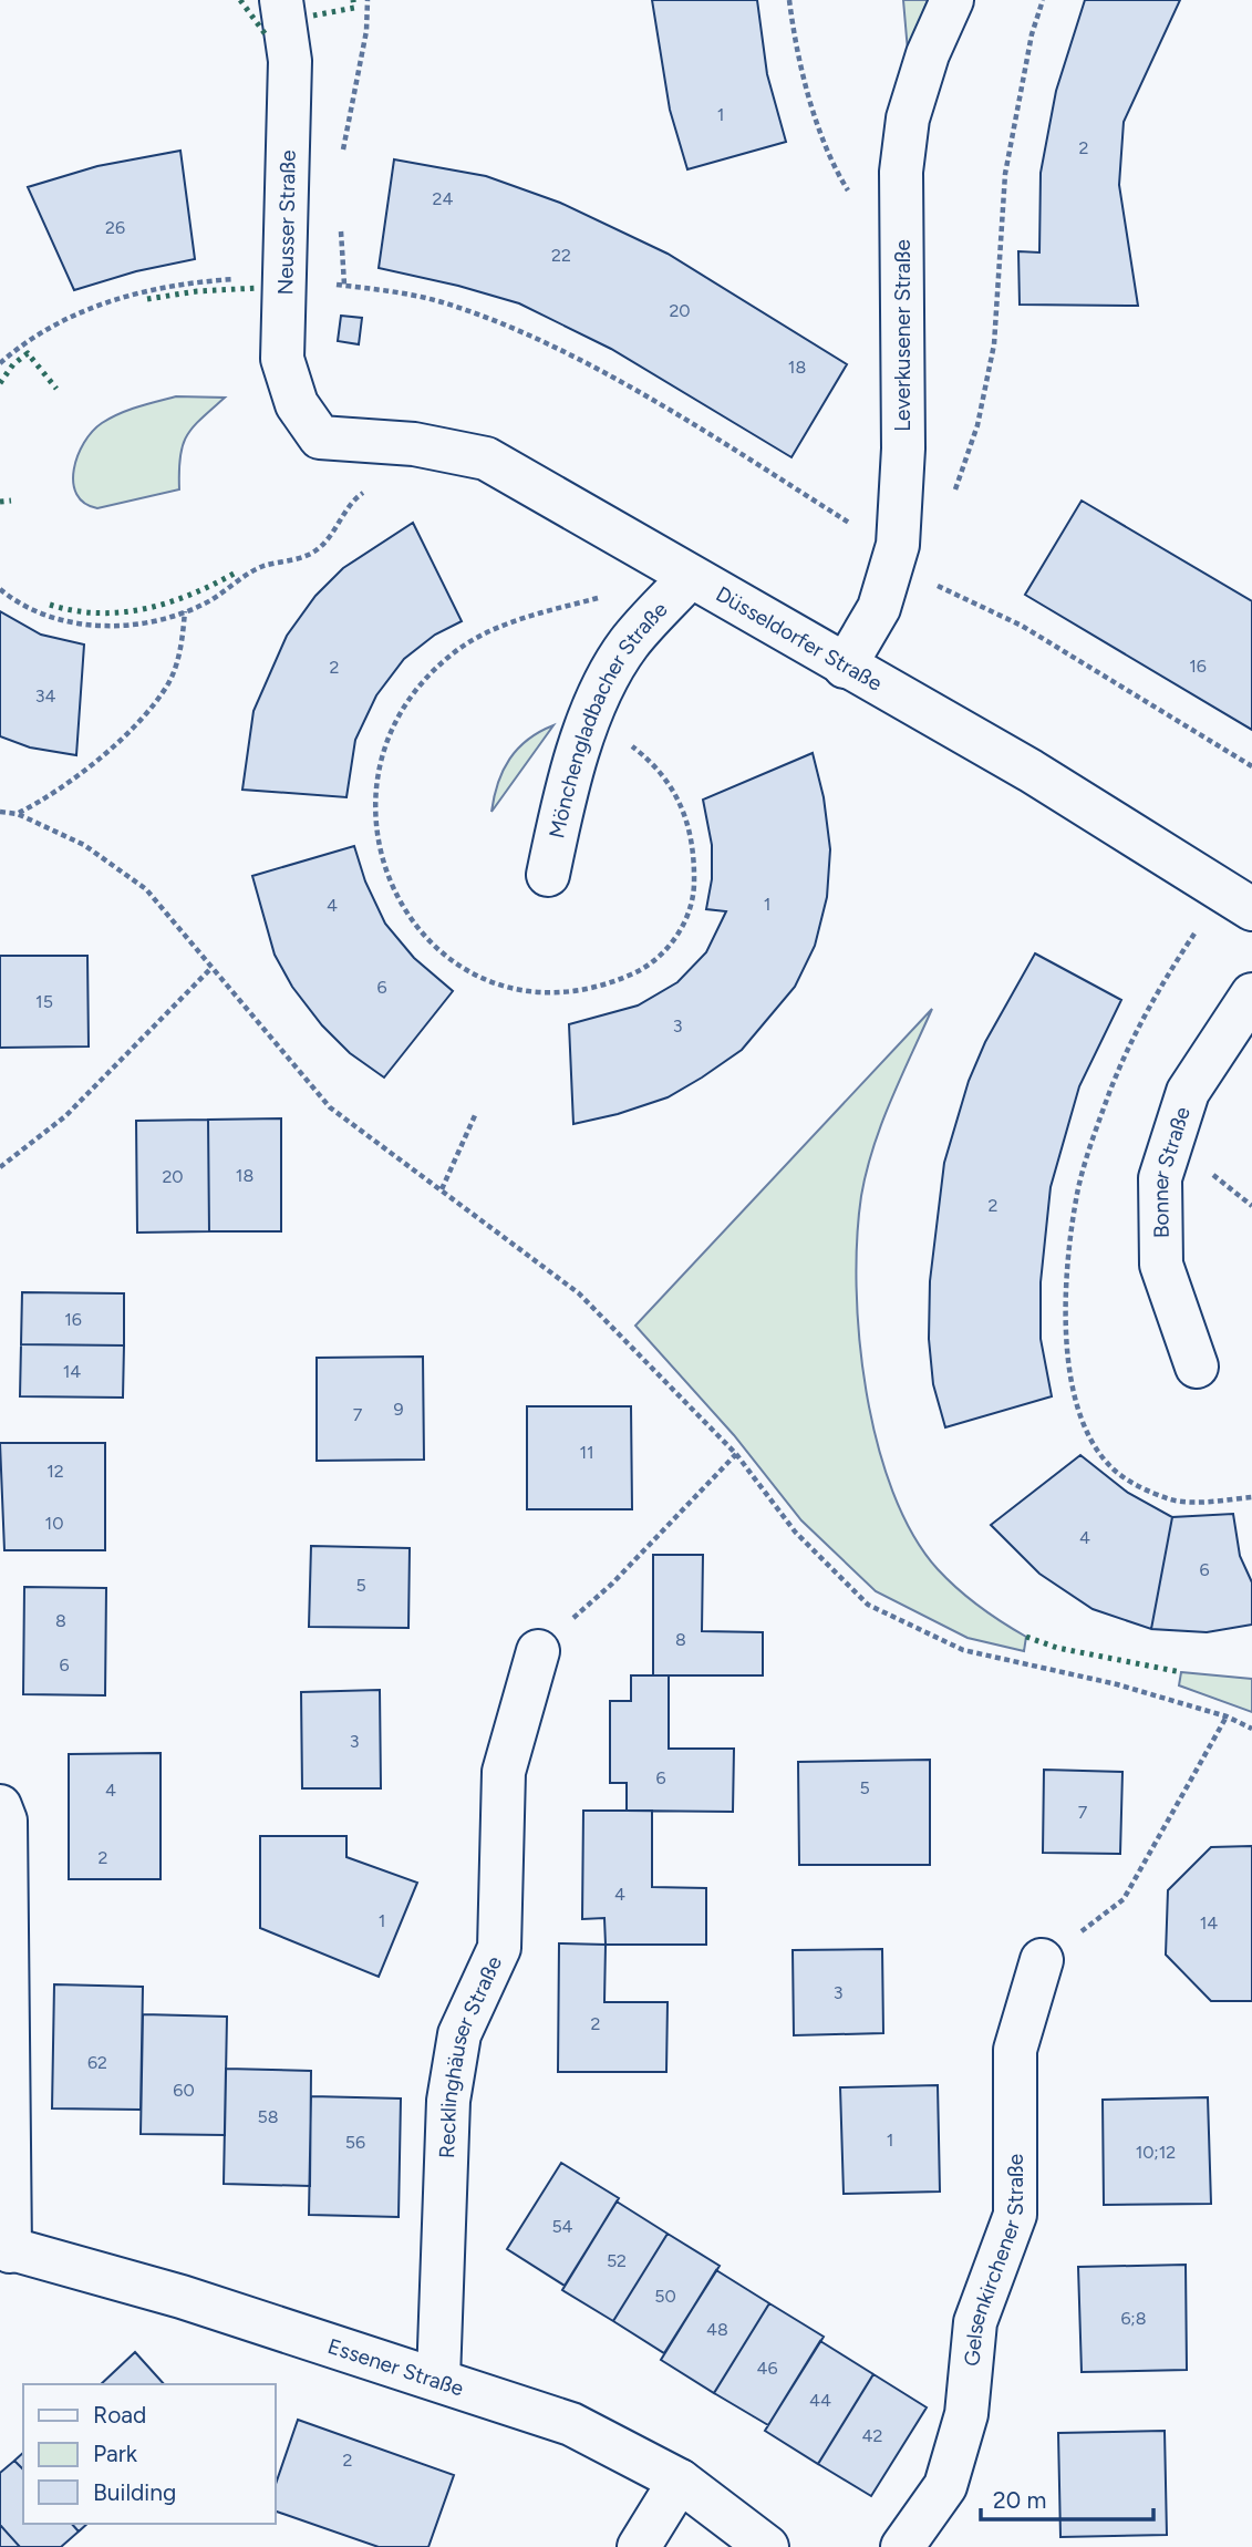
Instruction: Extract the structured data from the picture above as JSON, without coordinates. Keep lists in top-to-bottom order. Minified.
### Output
{"streets":{"street":["Neusser Straße","Leverkusener Straße","Düsseldorfer Straße","Mönchengladbacher Straße","Bonner Straße","Recklinghäuser Straße","Gelsenkirchener Straße","Essener Straße"]},"crossings":[["Neusser Straße","Düsseldorfer Straße"],["Leverkusener Straße","Düsseldorfer Straße"],["Düsseldorfer Straße","Mönchengladbacher Straße"],["Recklinghäuser Straße","Essener Straße"]],"house_numbers":["1","2","24","26","22","20","18","16","2","34","1","4","6","15","3","18","20","2","16","14","9","7","11","12","10","4","6","5","8","8","6","3","6","5","4","7","2","4","1","14","3","2","62","60","58","1","56","10;12","54","52","50","6;8","48","46","44","42","2"],"legend":["Road","Park","Building"],"scale_bar":"20 m"}
